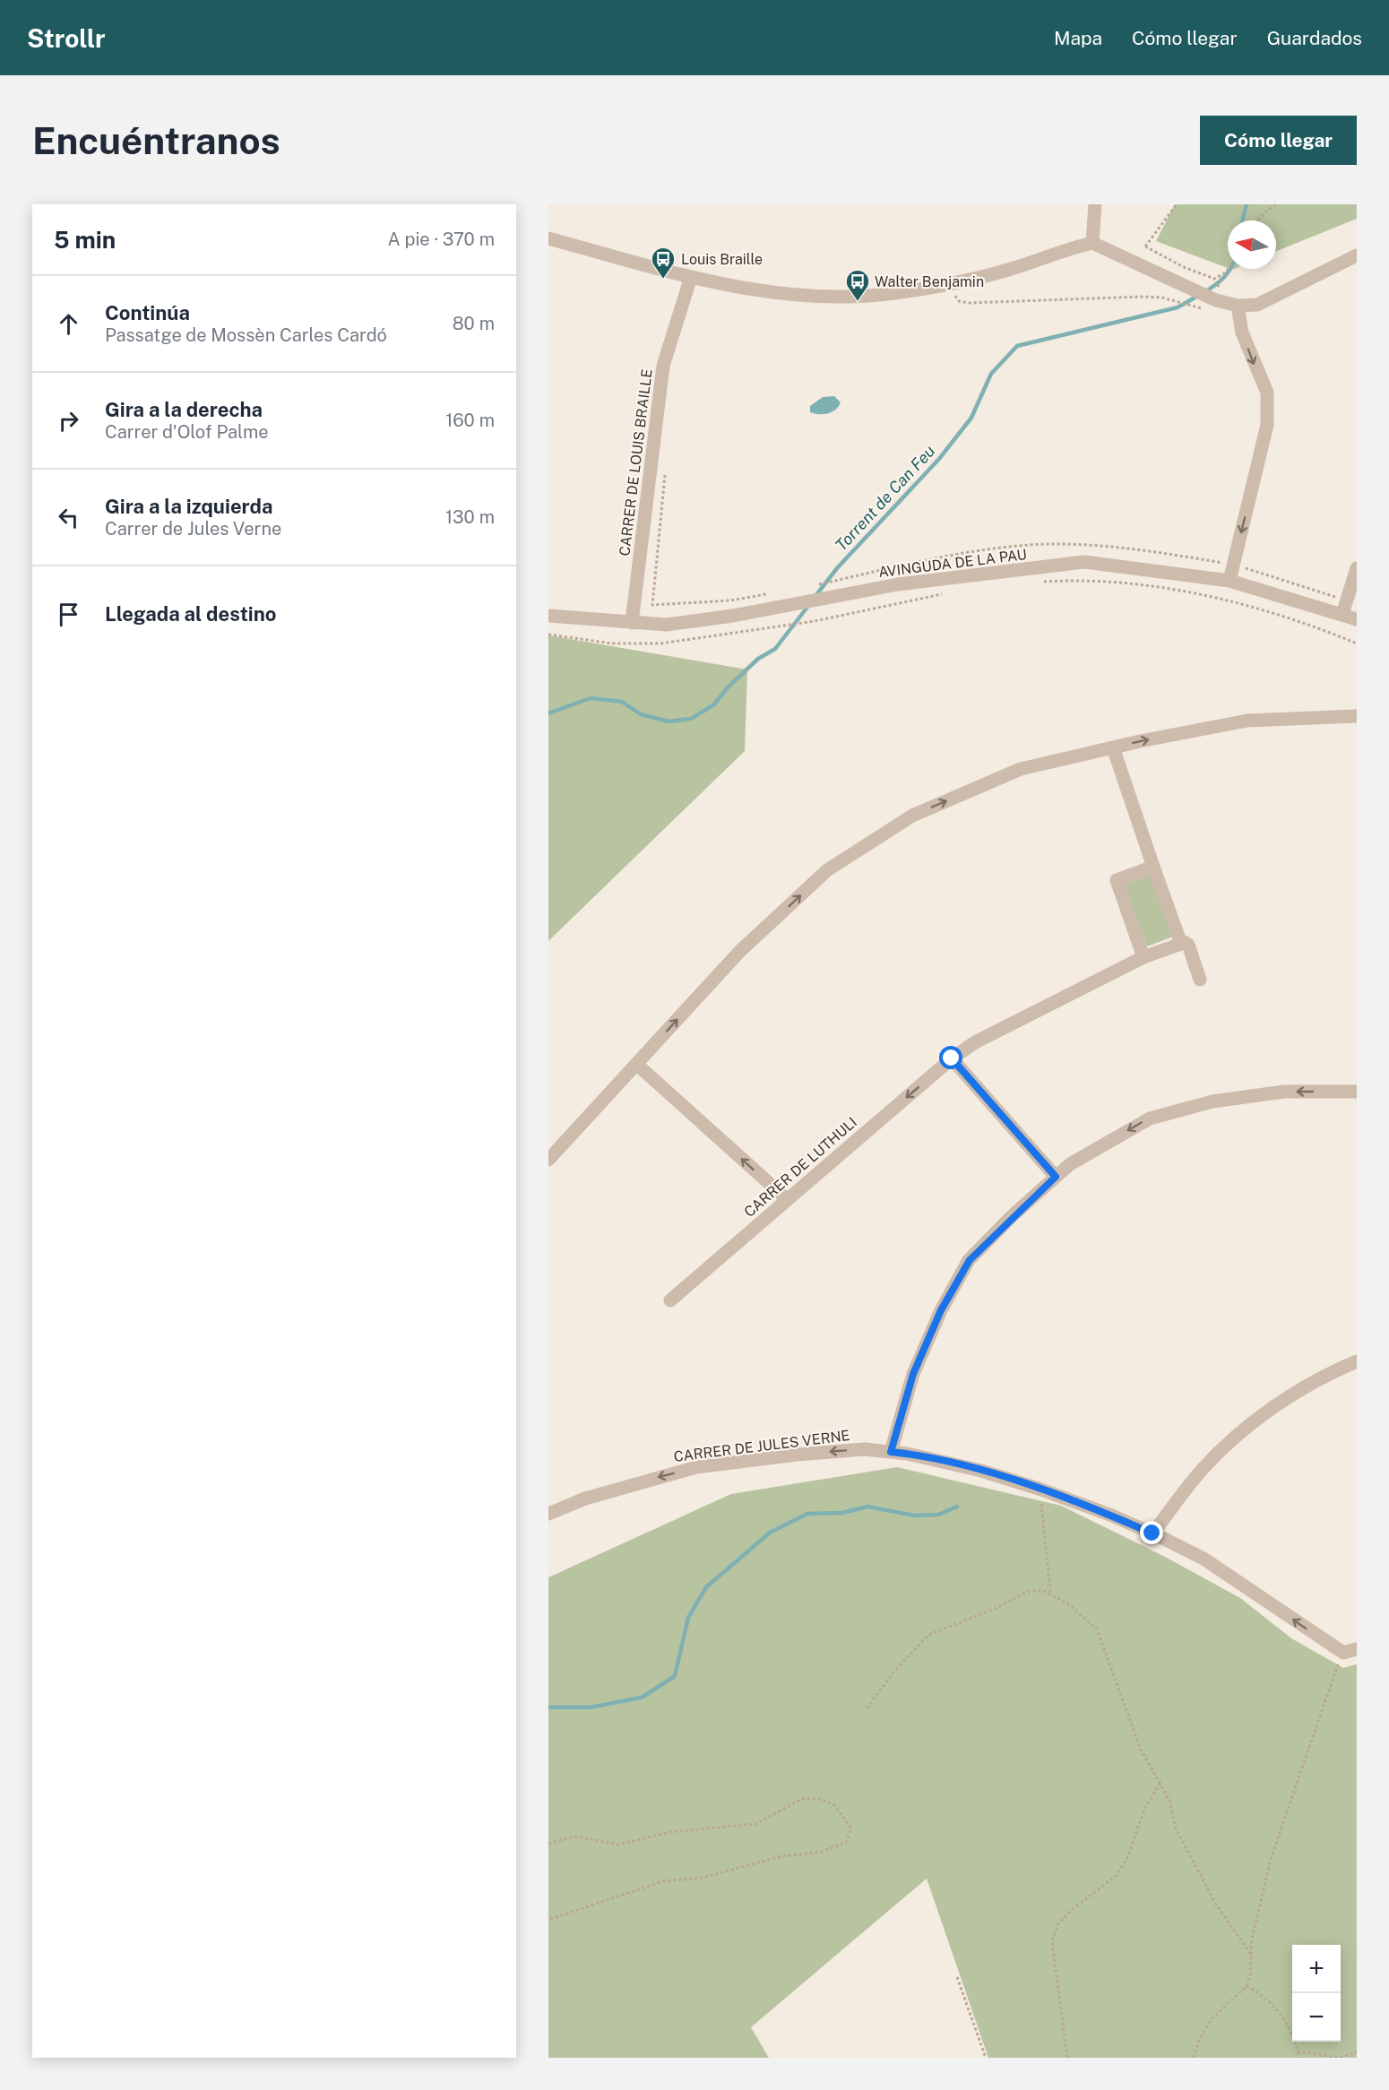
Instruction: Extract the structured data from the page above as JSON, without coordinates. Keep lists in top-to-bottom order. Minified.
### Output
{"streets":{"street":["CARRER DE LOUIS BRAILLE","AVINGUDA DE LA PAU","CARRER DE LUTHULI","CARRER DE JULES VERNE"]},"crossings":[["CARRER DE LOUIS BRAILLE","AVINGUDA DE LA PAU"]],"one_way":["CARRER DE JULES VERNE"],"water":["Torrent de Can Feu"],"places":{"bus stop":["Louis Braille","Walter Benjamin"]},"north":"left","page":{"header":"Strollr","nav":["Mapa","Cómo llegar","Guardados"],"buttons":"Cómo llegar","title":"Encuéntranos","heading":["5 min","A pie · 370 m"],"list":[["Continúa","Passatge de Mossèn Carles Cardó","80 m"],["Gira a la derecha","Carrer d'Olof Palme","160 m"],["Gira a la izquierda","Carrer de Jules Verne","130 m"],"Llegada al destino"],"map_buttons":["+","−"]}}
